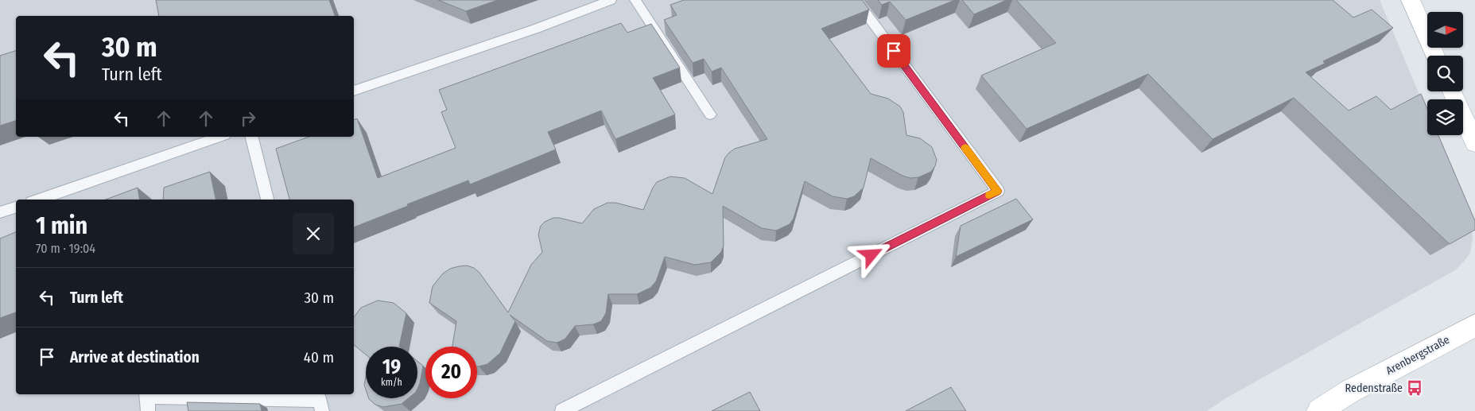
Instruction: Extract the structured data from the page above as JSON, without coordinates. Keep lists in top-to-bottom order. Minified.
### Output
{"streets":{"street":["Arenbergstraße"]},"places":{"bus stop":["Redenstraße"]},"north":"right","page":{"turn":["30 m","Turn left"],"heading":["1 min","70 m · 19:04"],"list":[{"name":"Turn left","value":"30 m"},{"name":"Arrive at destination","value":"40 m"}],"speed":"19 km/h","limit":"20"}}
